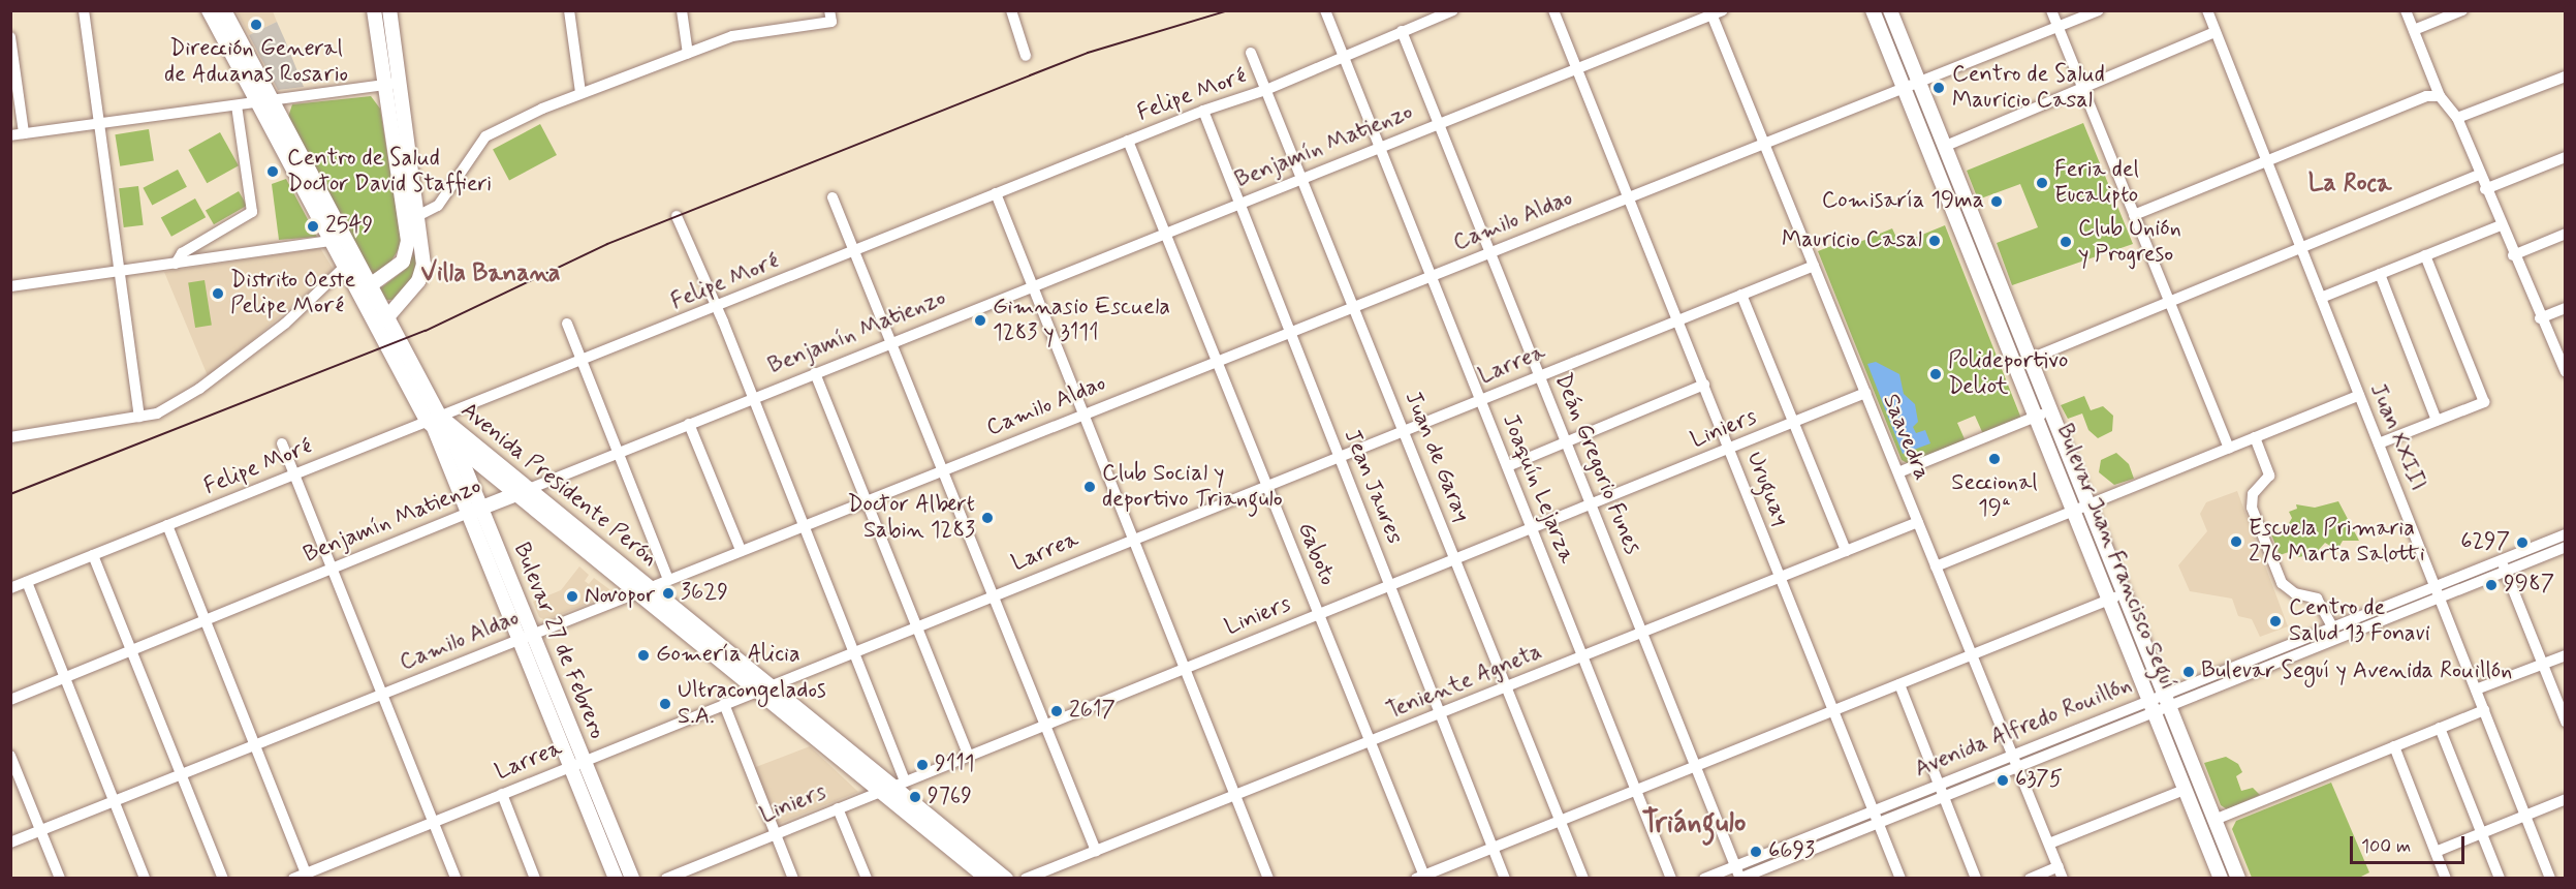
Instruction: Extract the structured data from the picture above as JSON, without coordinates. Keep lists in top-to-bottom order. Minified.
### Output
{"streets":{"main road":["Benjamín Matienzo","Avenida Presidente Perón","Bulevar Juan Francisco Seguí","Bulevar 27 de Febrero"],"street":["Felipe Moré","Camilo Aldao","Larrea","Liniers","Saavedra","Juan XXIII","Juan de Garay","Deán Gregorio Funes","Jean Jaures","Joaquín Lejarza","Uruguay","Gaboto","Teniente Agneta","Avenida Alfredo Rouillón"]},"crossings":[["Felipe Moré","Juan de Garay"],["Felipe Moré","Deán Gregorio Funes"],["Felipe Moré","Avenida Presidente Perón"],["Felipe Moré","Jean Jaures"],["Felipe Moré","Joaquín Lejarza"],["Felipe Moré","Gaboto"],["Felipe Moré","Bulevar 27 de Febrero"],["Benjamín Matienzo","Saavedra"],["Benjamín Matienzo","Juan de Garay"],["Benjamín Matienzo","Deán Gregorio Funes"],["Benjamín Matienzo","Avenida Presidente Perón"],["Benjamín Matienzo","Jean Jaures"],["Benjamín Matienzo","Joaquín Lejarza"],["Benjamín Matienzo","Uruguay"],["Benjamín Matienzo","Gaboto"],["Benjamín Matienzo","Bulevar 27 de Febrero"],["Camilo Aldao","Saavedra"],["Camilo Aldao","Juan de Garay"],["Camilo Aldao","Deán Gregorio Funes"],["Camilo Aldao","Avenida Presidente Perón"],["Camilo Aldao","Jean Jaures"],["Camilo Aldao","Joaquín Lejarza"],["Camilo Aldao","Uruguay"],["Camilo Aldao","Gaboto"],["Camilo Aldao","Bulevar Juan Francisco Seguí"],["Camilo Aldao","Bulevar 27 de Febrero"],["Larrea","Saavedra"],["Larrea","Juan de Garay"],["Larrea","Deán Gregorio Funes"],["Larrea","Avenida Presidente Perón"],["Larrea","Jean Jaures"],["Larrea","Joaquín Lejarza"],["Larrea","Uruguay"],["Larrea","Gaboto"],["Larrea","Bulevar 27 de Febrero"],["Liniers","Saavedra"],["Liniers","Juan de Garay"],["Liniers","Deán Gregorio Funes"],["Liniers","Avenida Presidente Perón"],["Liniers","Jean Jaures"],["Liniers","Joaquín Lejarza"],["Liniers","Uruguay"],["Liniers","Gaboto"],["Saavedra","Teniente Agneta"],["Saavedra","Avenida Alfredo Rouillón"],["Juan XXIII","Avenida Alfredo Rouillón"],["Juan de Garay","Teniente Agneta"],["Deán Gregorio Funes","Teniente Agneta"],["Deán Gregorio Funes","Avenida Alfredo Rouillón"],["Avenida Presidente Perón","Bulevar 27 de Febrero"],["Jean Jaures","Teniente Agneta"],["Joaquín Lejarza","Teniente Agneta"],["Uruguay","Teniente Agneta"],["Uruguay","Avenida Alfredo Rouillón"],["Gaboto","Teniente Agneta"],["Bulevar Juan Francisco Seguí","Avenida Alfredo Rouillón"]],"districts":["La Roca","Villa Banana","Triángulo"],"places":["Dirección General de Aduanas Rosario","Centro de Salud Mauricio Casal","Centro de Salud Doctor David Staffieri","Feria del Eucalipto","Comisaría 19ma","2549","Mauricio Casal","Club Unión y Progreso","Distrito Oeste Pelipe Moré","Gimnasio Escuela 1283 y 3111","Polideportivo Deliot","Seccional 19ª","Club Social y deportivo Triangulo","Doctor Albert Sabin 1283","Escuela Primaria 276 Marta Salotti","6297","9987","3629","Novopor","Centro de Salud 13 Fonavi","Gomería Alicia","Bulevar Seguí y Avenida Rouillón","Ultracongelados S.A.","2617","9111","6375","9769","6693"],"scale_bar":"100 m"}
